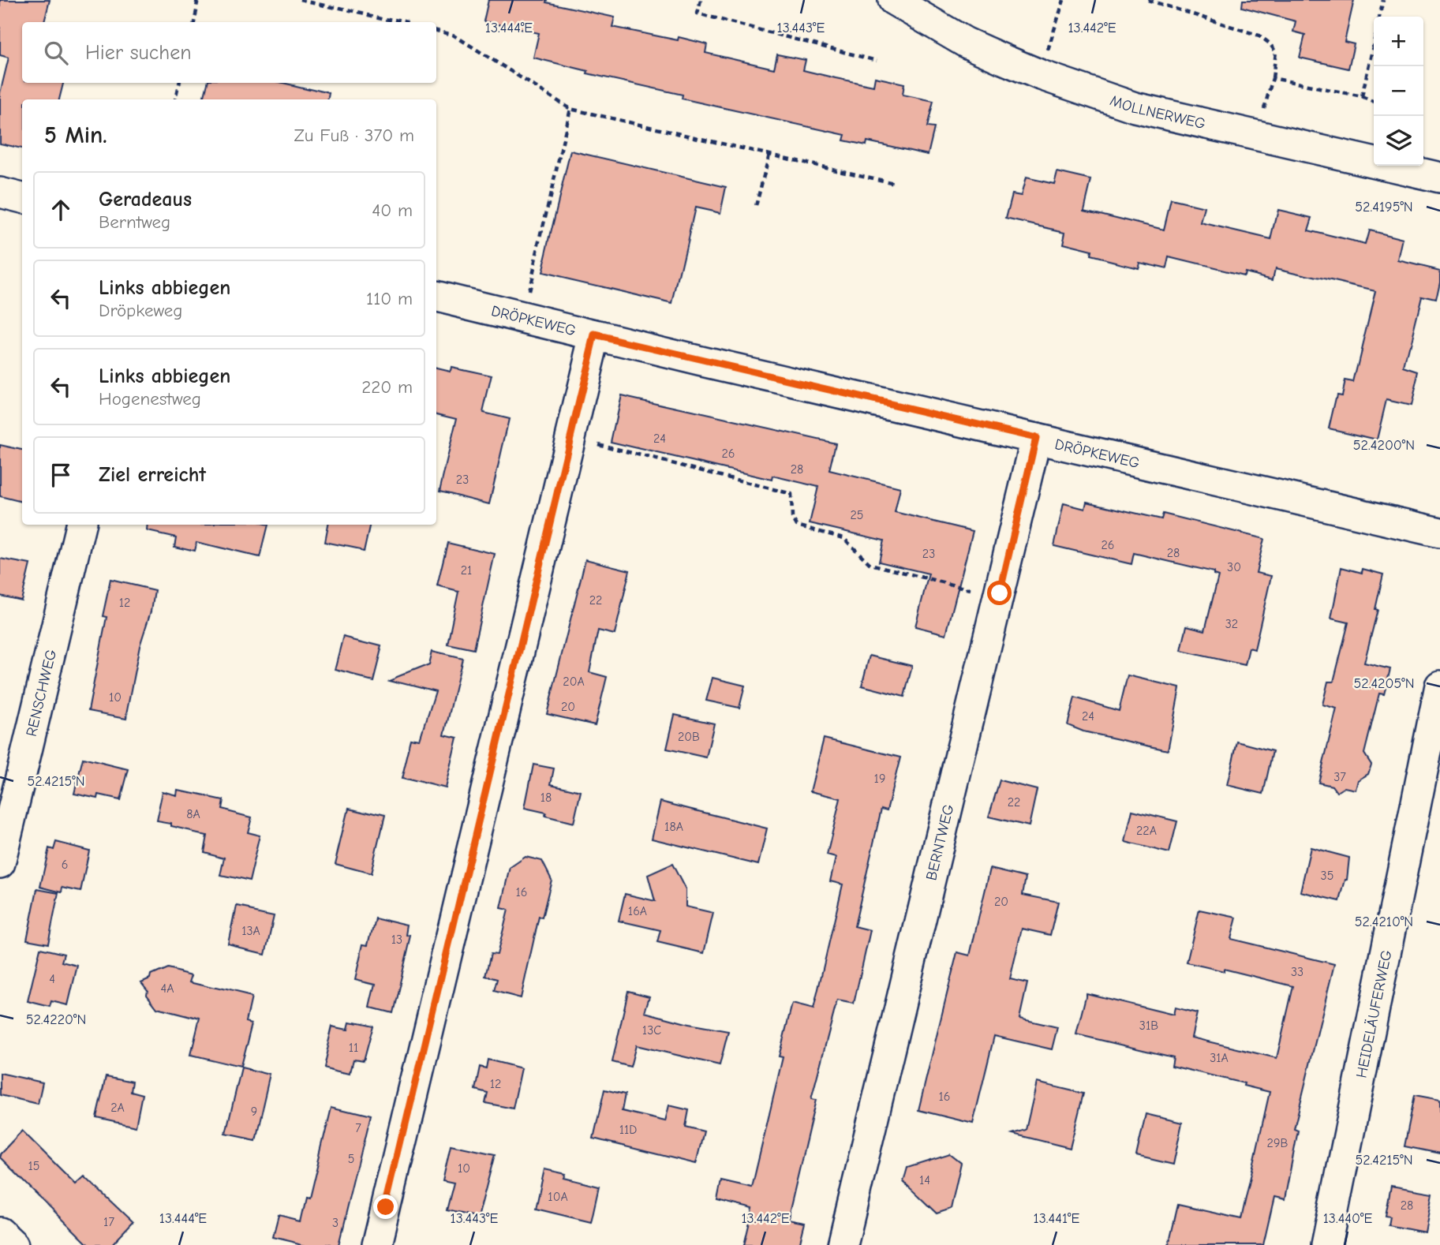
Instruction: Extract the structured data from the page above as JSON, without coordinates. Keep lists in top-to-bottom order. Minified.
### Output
{"streets":{"street":["MOLLNERWEG","DRÖPKEWEG","RENSCHWEG","BERNTWEG","HEIDELÄUFERWEG"]},"crossings":[["DRÖPKEWEG","BERNTWEG"]],"house_numbers":["24","26","28","23","25","26","28","23","30","21","22","12","32","20A","10","20","24","20B","37","19","18","22","8A","18A","22A","6","35","16","20","16A","13A","13","33","4","4A","31B","13C","11","31A","12","16","2A","9","7","11D","29B","5","15","10","14","10A","28","17","3"],"page":{"map_buttons":["+","−"],"search":"Hier suchen","heading":["5 Min.","Zu Fuß · 370 m"],"list":[["Geradeaus","Berntweg","40 m"],["Links abbiegen","Dröpkeweg","110 m"],["Links abbiegen","Hogenestweg","220 m"],"Ziel erreicht"]},"coordinates":["13.444°E","13.443°E","13.442°E","52.4195°N","52.4200°N","52.4205°N","52.4215°N","52.4210°N","52.4220°N","13.441°E","13.440°E"]}
